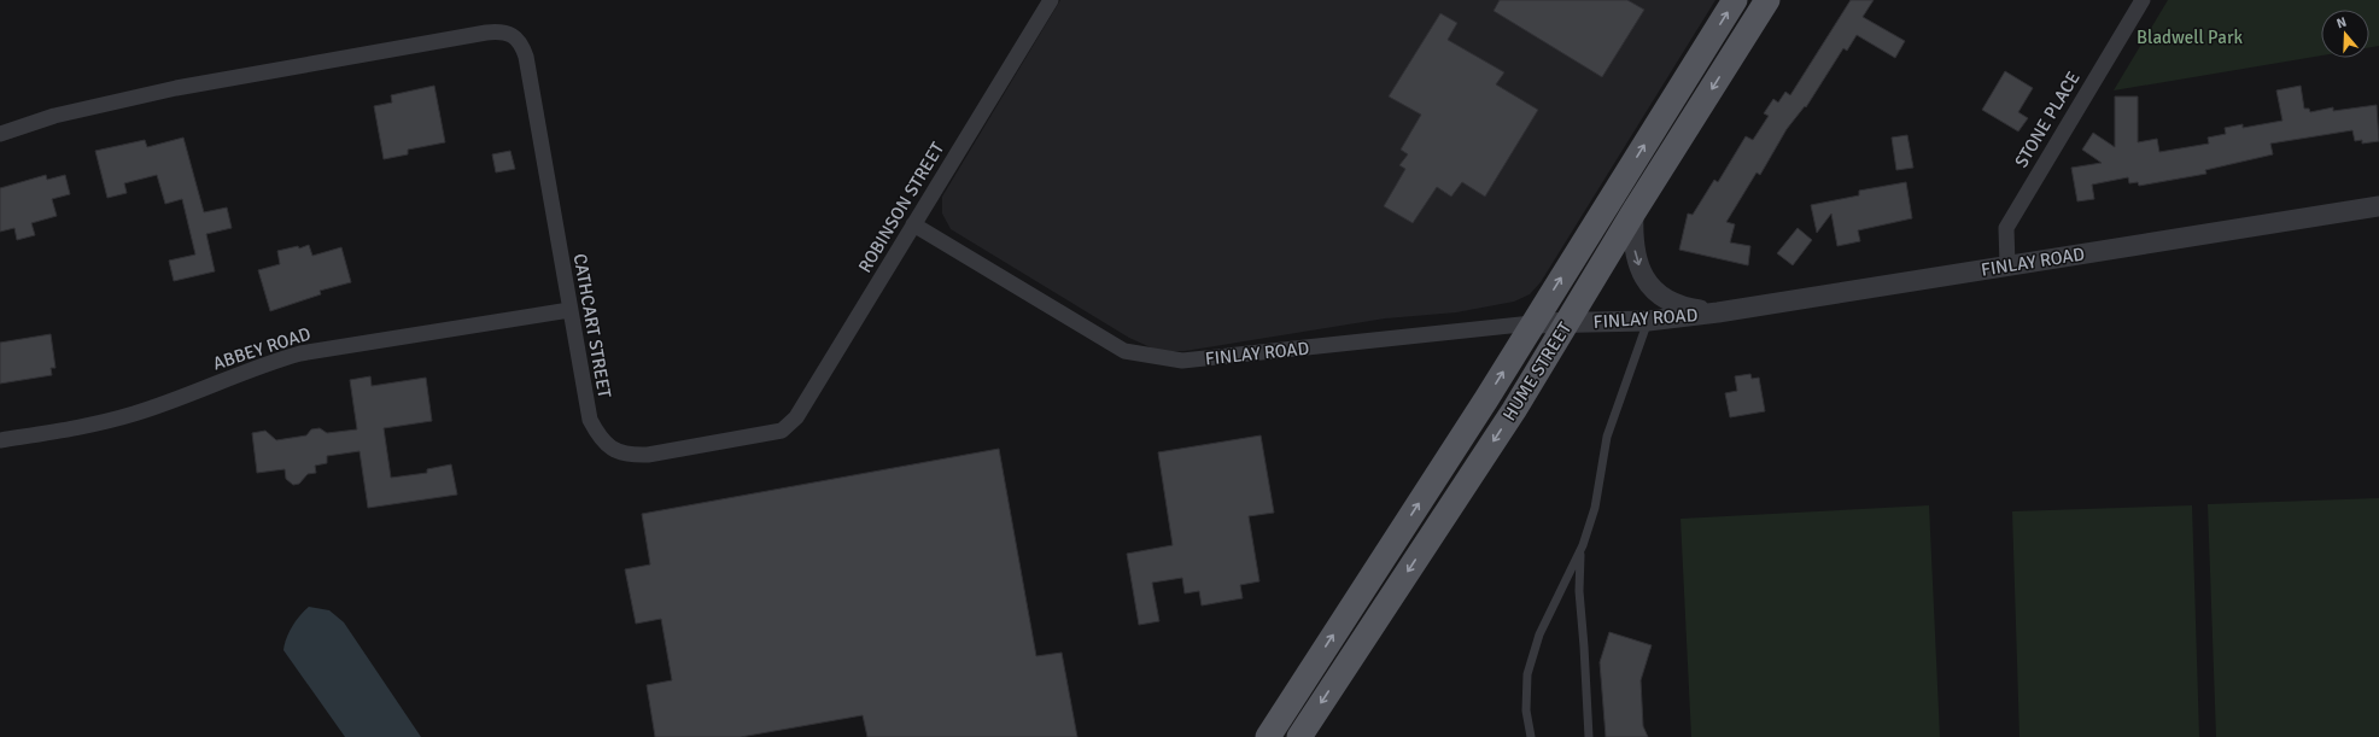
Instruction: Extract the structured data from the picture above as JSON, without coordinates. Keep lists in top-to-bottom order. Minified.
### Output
{"streets":{"main road":["HUME STREET"],"street":["STONE PLACE","ROBINSON STREET","FINLAY ROAD","CATHCART STREET","ABBEY ROAD"]},"crossings":[["STONE PLACE","FINLAY ROAD"],["ROBINSON STREET","FINLAY ROAD"],["ROBINSON STREET","CATHCART STREET"],["FINLAY ROAD","HUME STREET"],["CATHCART STREET","ABBEY ROAD"]],"parks":["Bladwell Park"],"north":"top"}
